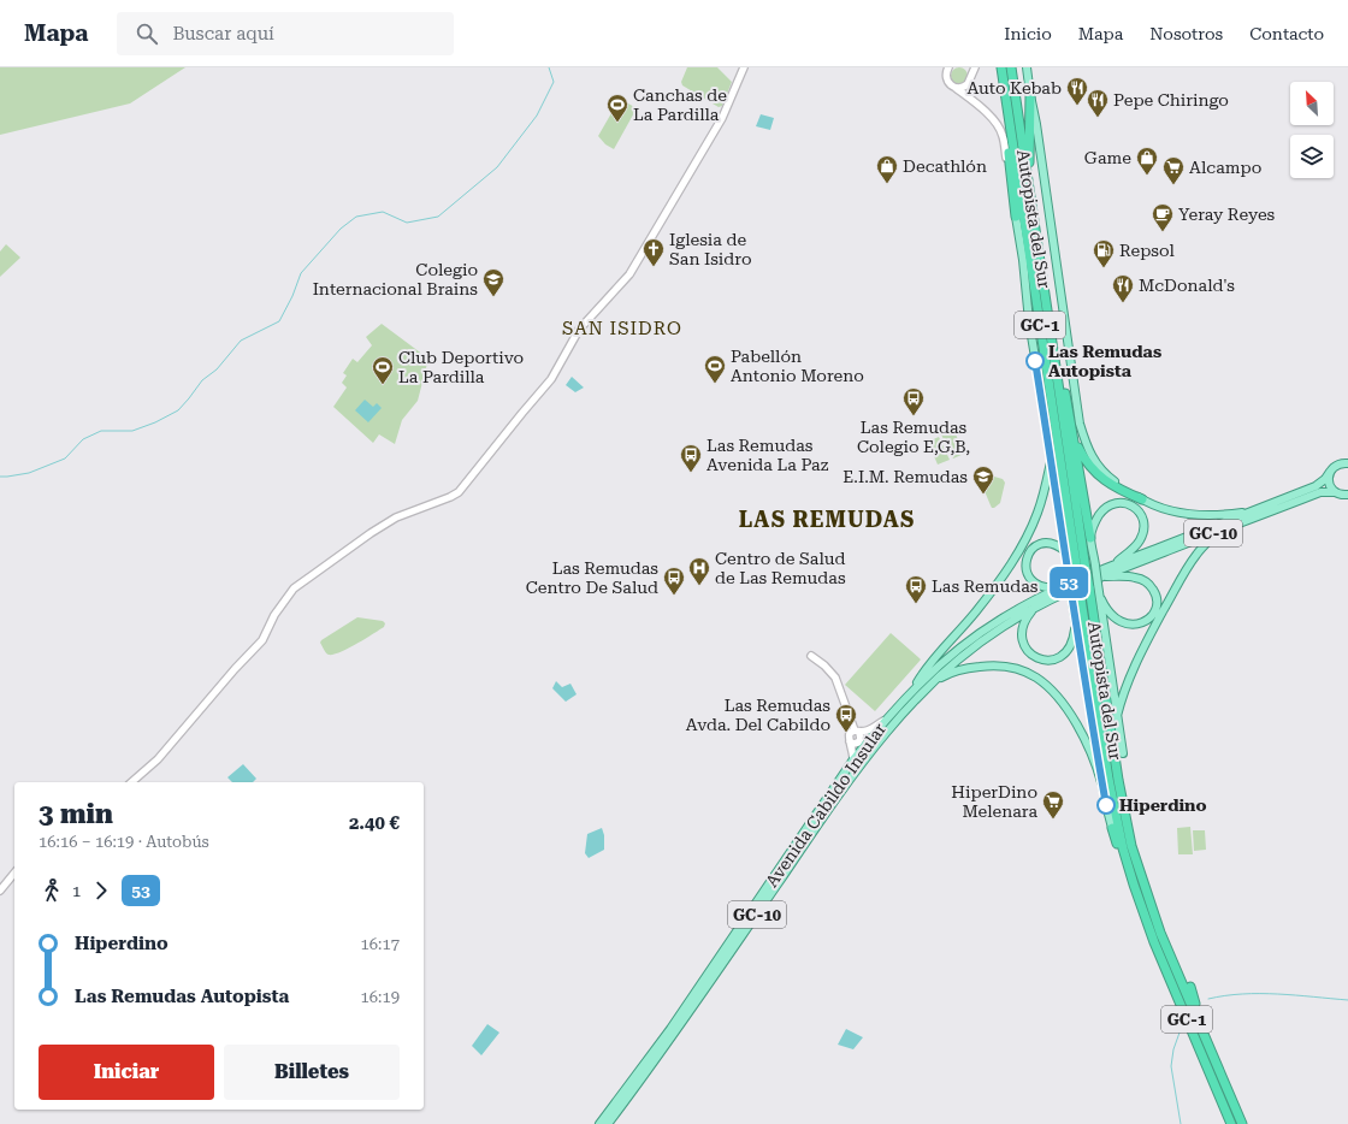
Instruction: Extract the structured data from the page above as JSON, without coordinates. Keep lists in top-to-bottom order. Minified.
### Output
{"streets":{"highway":["Autopista del Sur","GC-1"],"main road":["GC-10","Avenida Cabildo Insular"]},"crossings":[["Autopista del Sur","Avenida Cabildo Insular"],["GC-10","Avenida Cabildo Insular"]],"districts":["SAN ISIDRO","LAS REMUDAS"],"places":{"restaurant":["Auto Kebab","Pepe Chiringo","McDonald's"],"sports":["Canchas de La Pardilla","Pabellón Antonio Moreno","Club Deportivo La Pardilla"],"shop":["Game","Decathlón"],"supermarket":["Alcampo","HiperDino Melenara"],"cafe":["Yeray Reyes"],"church":["Iglesia de San Isidro"],"fuel station":["Repsol"],"school or university":["Colegio Internacional Brains","E.I.M. Remudas"],"other":["Las Remudas Autopista","Hiperdino"],"bus stop":["Las Remudas Colegio E,G,B,","Las Remudas Avenida La Paz","Las Remudas Centro De Salud","Las Remudas","Las Remudas Avda. Del Cabildo"],"hospital":["Centro de Salud de Las Remudas"]},"lines":["bus line 53"],"north":"top left","page":{"header":"Mapa","search":"Buscar aquí","nav":["Inicio","Mapa","Nosotros","Contacto"],"on_map":"53","heading":["3 min","16:16 – 16:19 · Autobús","2.40 €"],"legs":["1","53"],"list":[{"name":"Hiperdino","value":"16:17"},{"name":"Las Remudas Autopista","value":"16:19"}],"buttons":["Iniciar","Billetes"]}}
